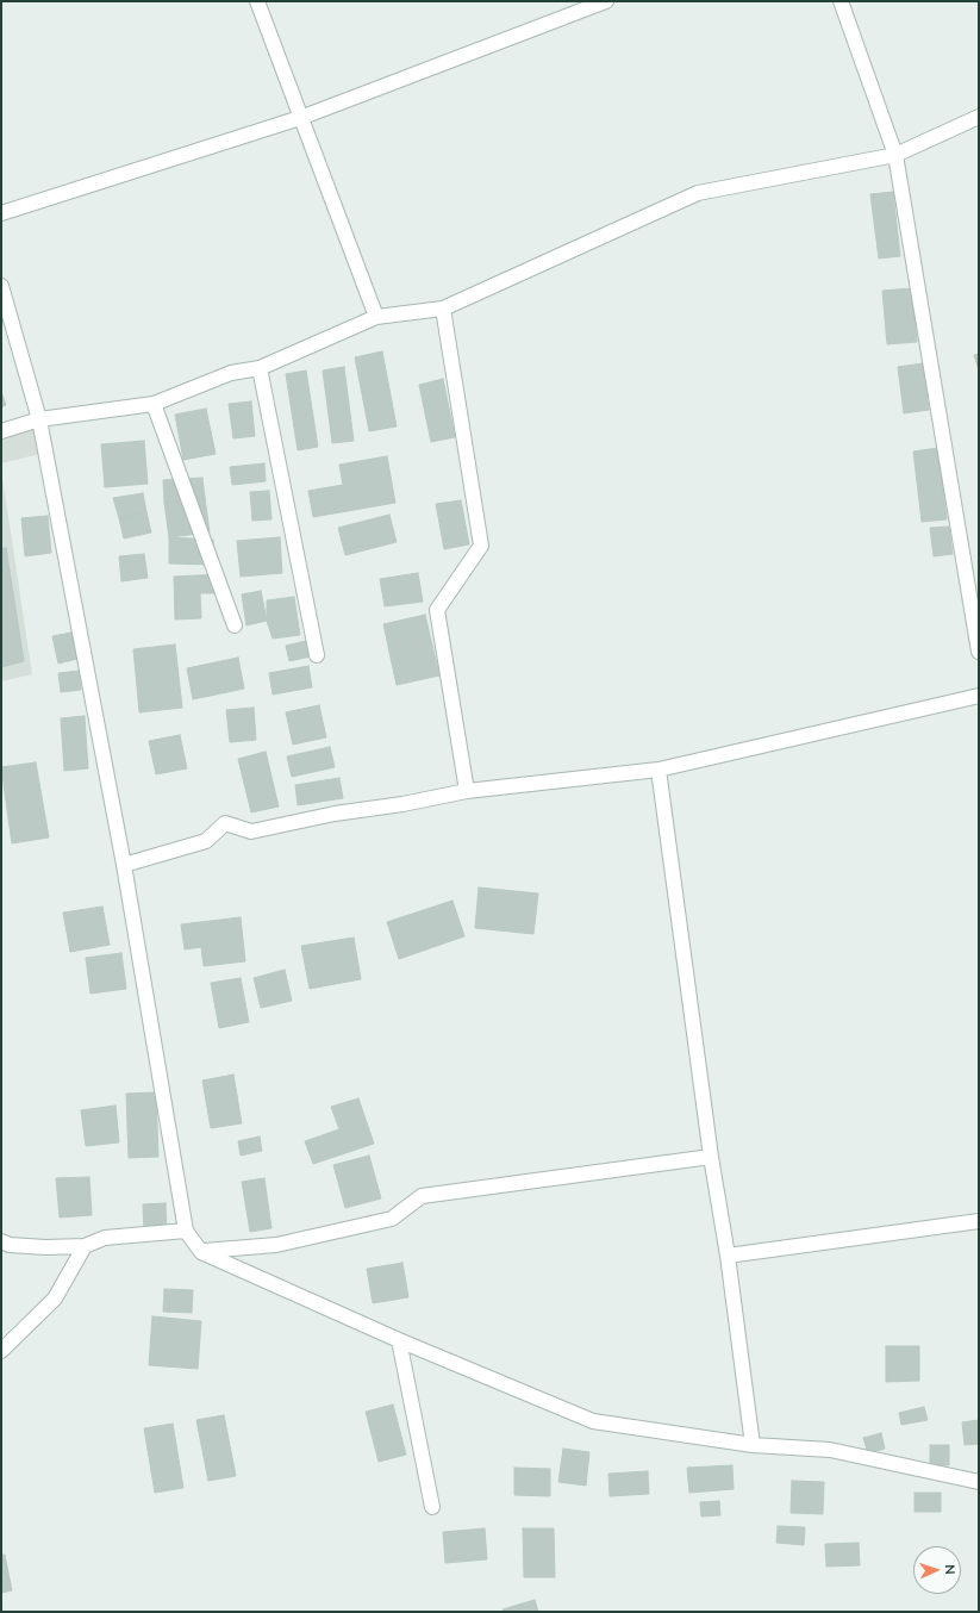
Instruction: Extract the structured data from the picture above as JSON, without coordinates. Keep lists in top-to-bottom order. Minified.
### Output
{"north":"right"}
